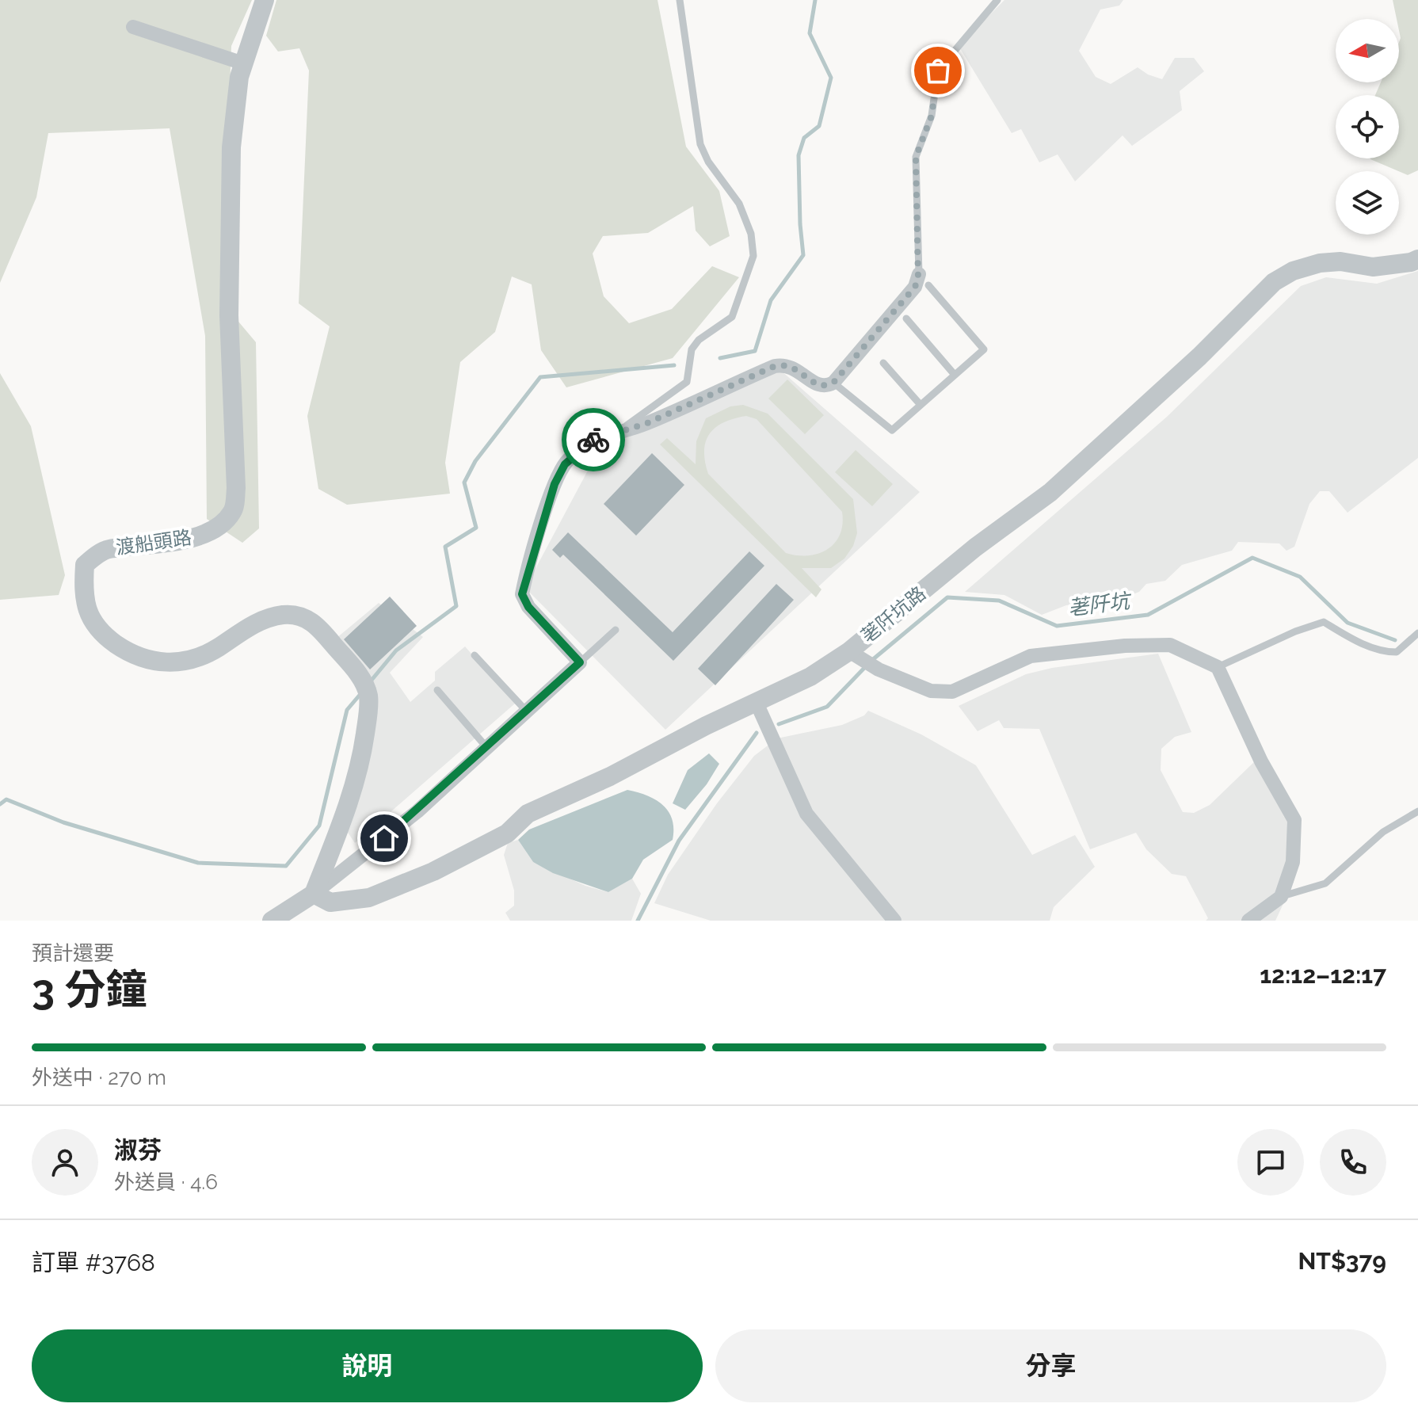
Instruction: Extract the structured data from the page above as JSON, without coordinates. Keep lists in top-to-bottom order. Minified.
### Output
{"streets":{"street":["渡船頭路","荖阡坑路"]},"crossings":[["渡船頭路","荖阡坑路"]],"water":["荖阡坑"],"north":"left","page":{"heading":["3 分鐘","預計還要","12:12–12:17"],"panel":["淑芬","外送員 · 4.6","訂單 #3768","NT$379"],"bar":"外送中 · 270 m","buttons":["說明","分享"]}}
